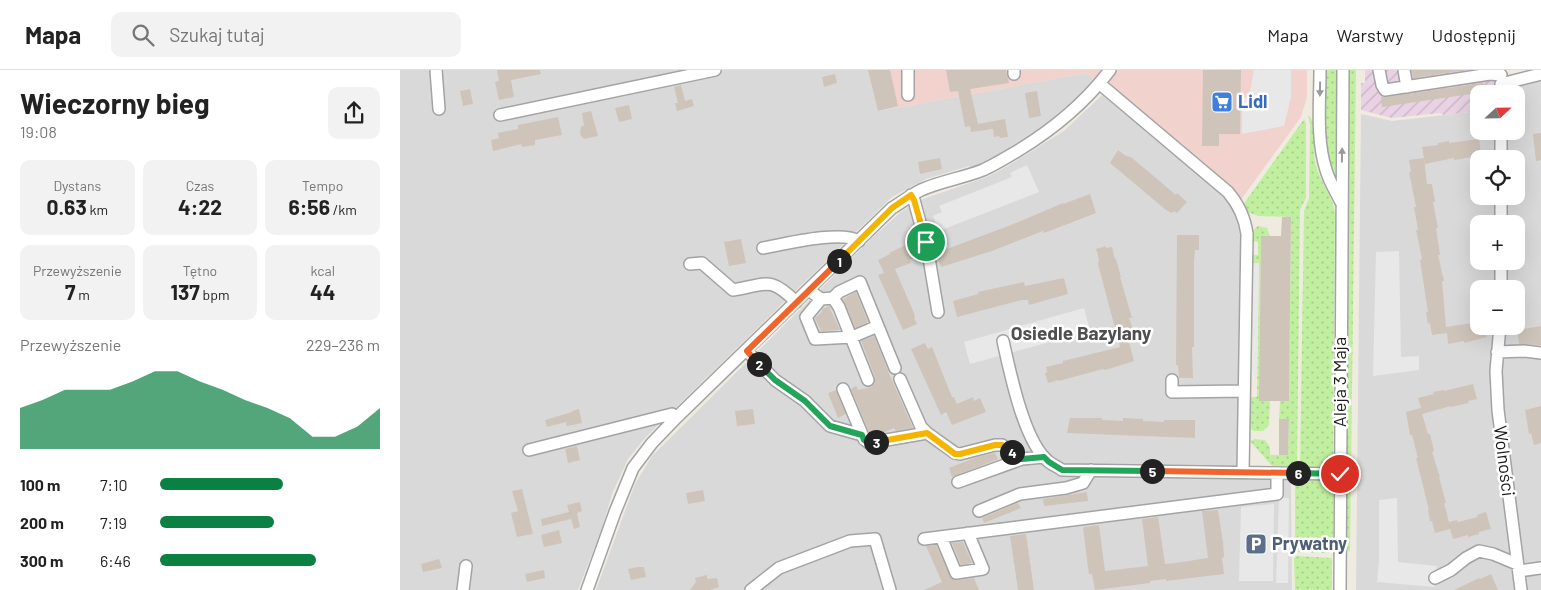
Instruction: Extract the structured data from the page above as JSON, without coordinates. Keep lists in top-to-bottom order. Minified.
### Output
{"streets":{"street":["Aleja 3 Maja","Wolności"]},"districts":["Osiedle Bazylany"],"places":{"supermarket":["Lidl"],"parking":["Prywatny"]},"north":"right","page":{"header":"Mapa","search":"Szukaj tutaj","nav":["Mapa","Warstwy","Udostępnij"],"heading":["Wieczorny bieg","19:08"],"map_buttons":["+","−"],"stats":[["Dystans","0.63 km"],["Czas","4:22"],["Tempo","6:56 /km"],["Przewyższenie","7 m"],["Tętno","137 bpm"],["kcal","44"]],"pins":["1","2","3","4","5","6"],"chart":["Przewyższenie","229–236 m"],"list":[{"name":"100 m","note":"7:10"},{"name":"200 m","note":"7:19"},{"name":"300 m","note":"6:46"}]}}
